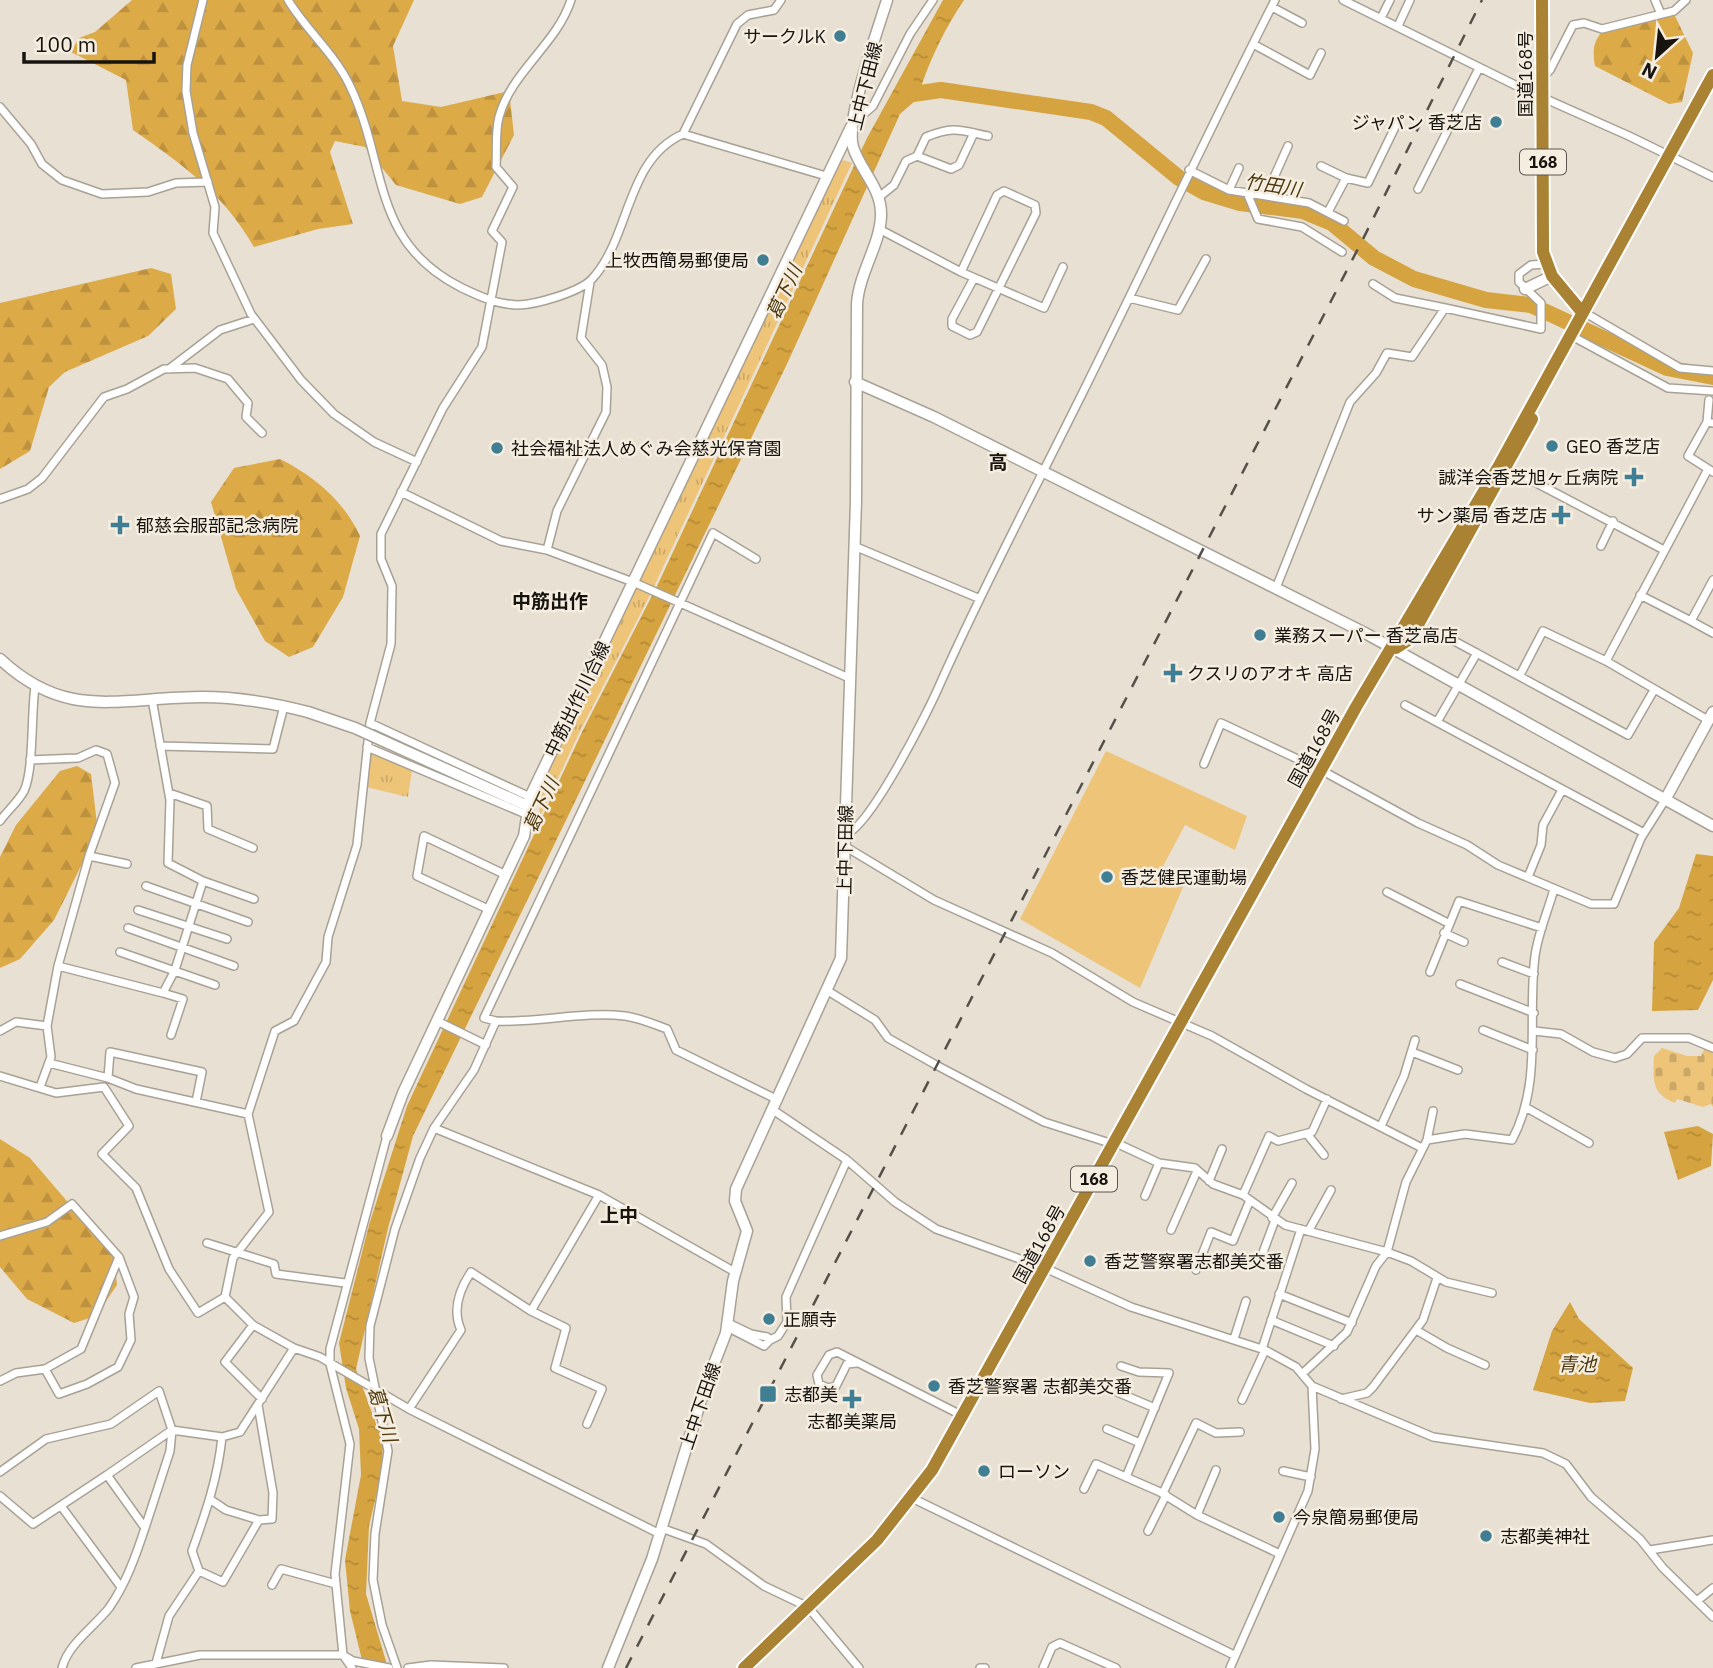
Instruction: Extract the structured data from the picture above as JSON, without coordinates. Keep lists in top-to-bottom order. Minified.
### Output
{"streets":{"highway":["国道168号","168"],"main road":["上中下田線","中筋出作川合線"]},"crossings":[["国道168号","168"],["上中下田線","中筋出作川合線"]],"districts":["高","中筋出作","上中"],"water":["竹田川","葛下川","青池"],"places":{"other":["サークルK","ジャパン 香芝店","上牧西簡易郵便局","GEO 香芝店","社会福祉法人めぐみ会慈光保育園","業務スーパー 香芝高店","香芝健民運動場","香芝警察署志都美交番","正願寺","香芝警察署 志都美交番","ローソン","今泉簡易郵便局","志都美神社"],"health":["誠洋会香芝旭ヶ丘病院","サン薬局 香芝店","郁慈会服部記念病院","クスリのアオキ 高店","志都美薬局"],"transit":["志都美"]},"scale_bar":"100 m","north":"bottom left"}
